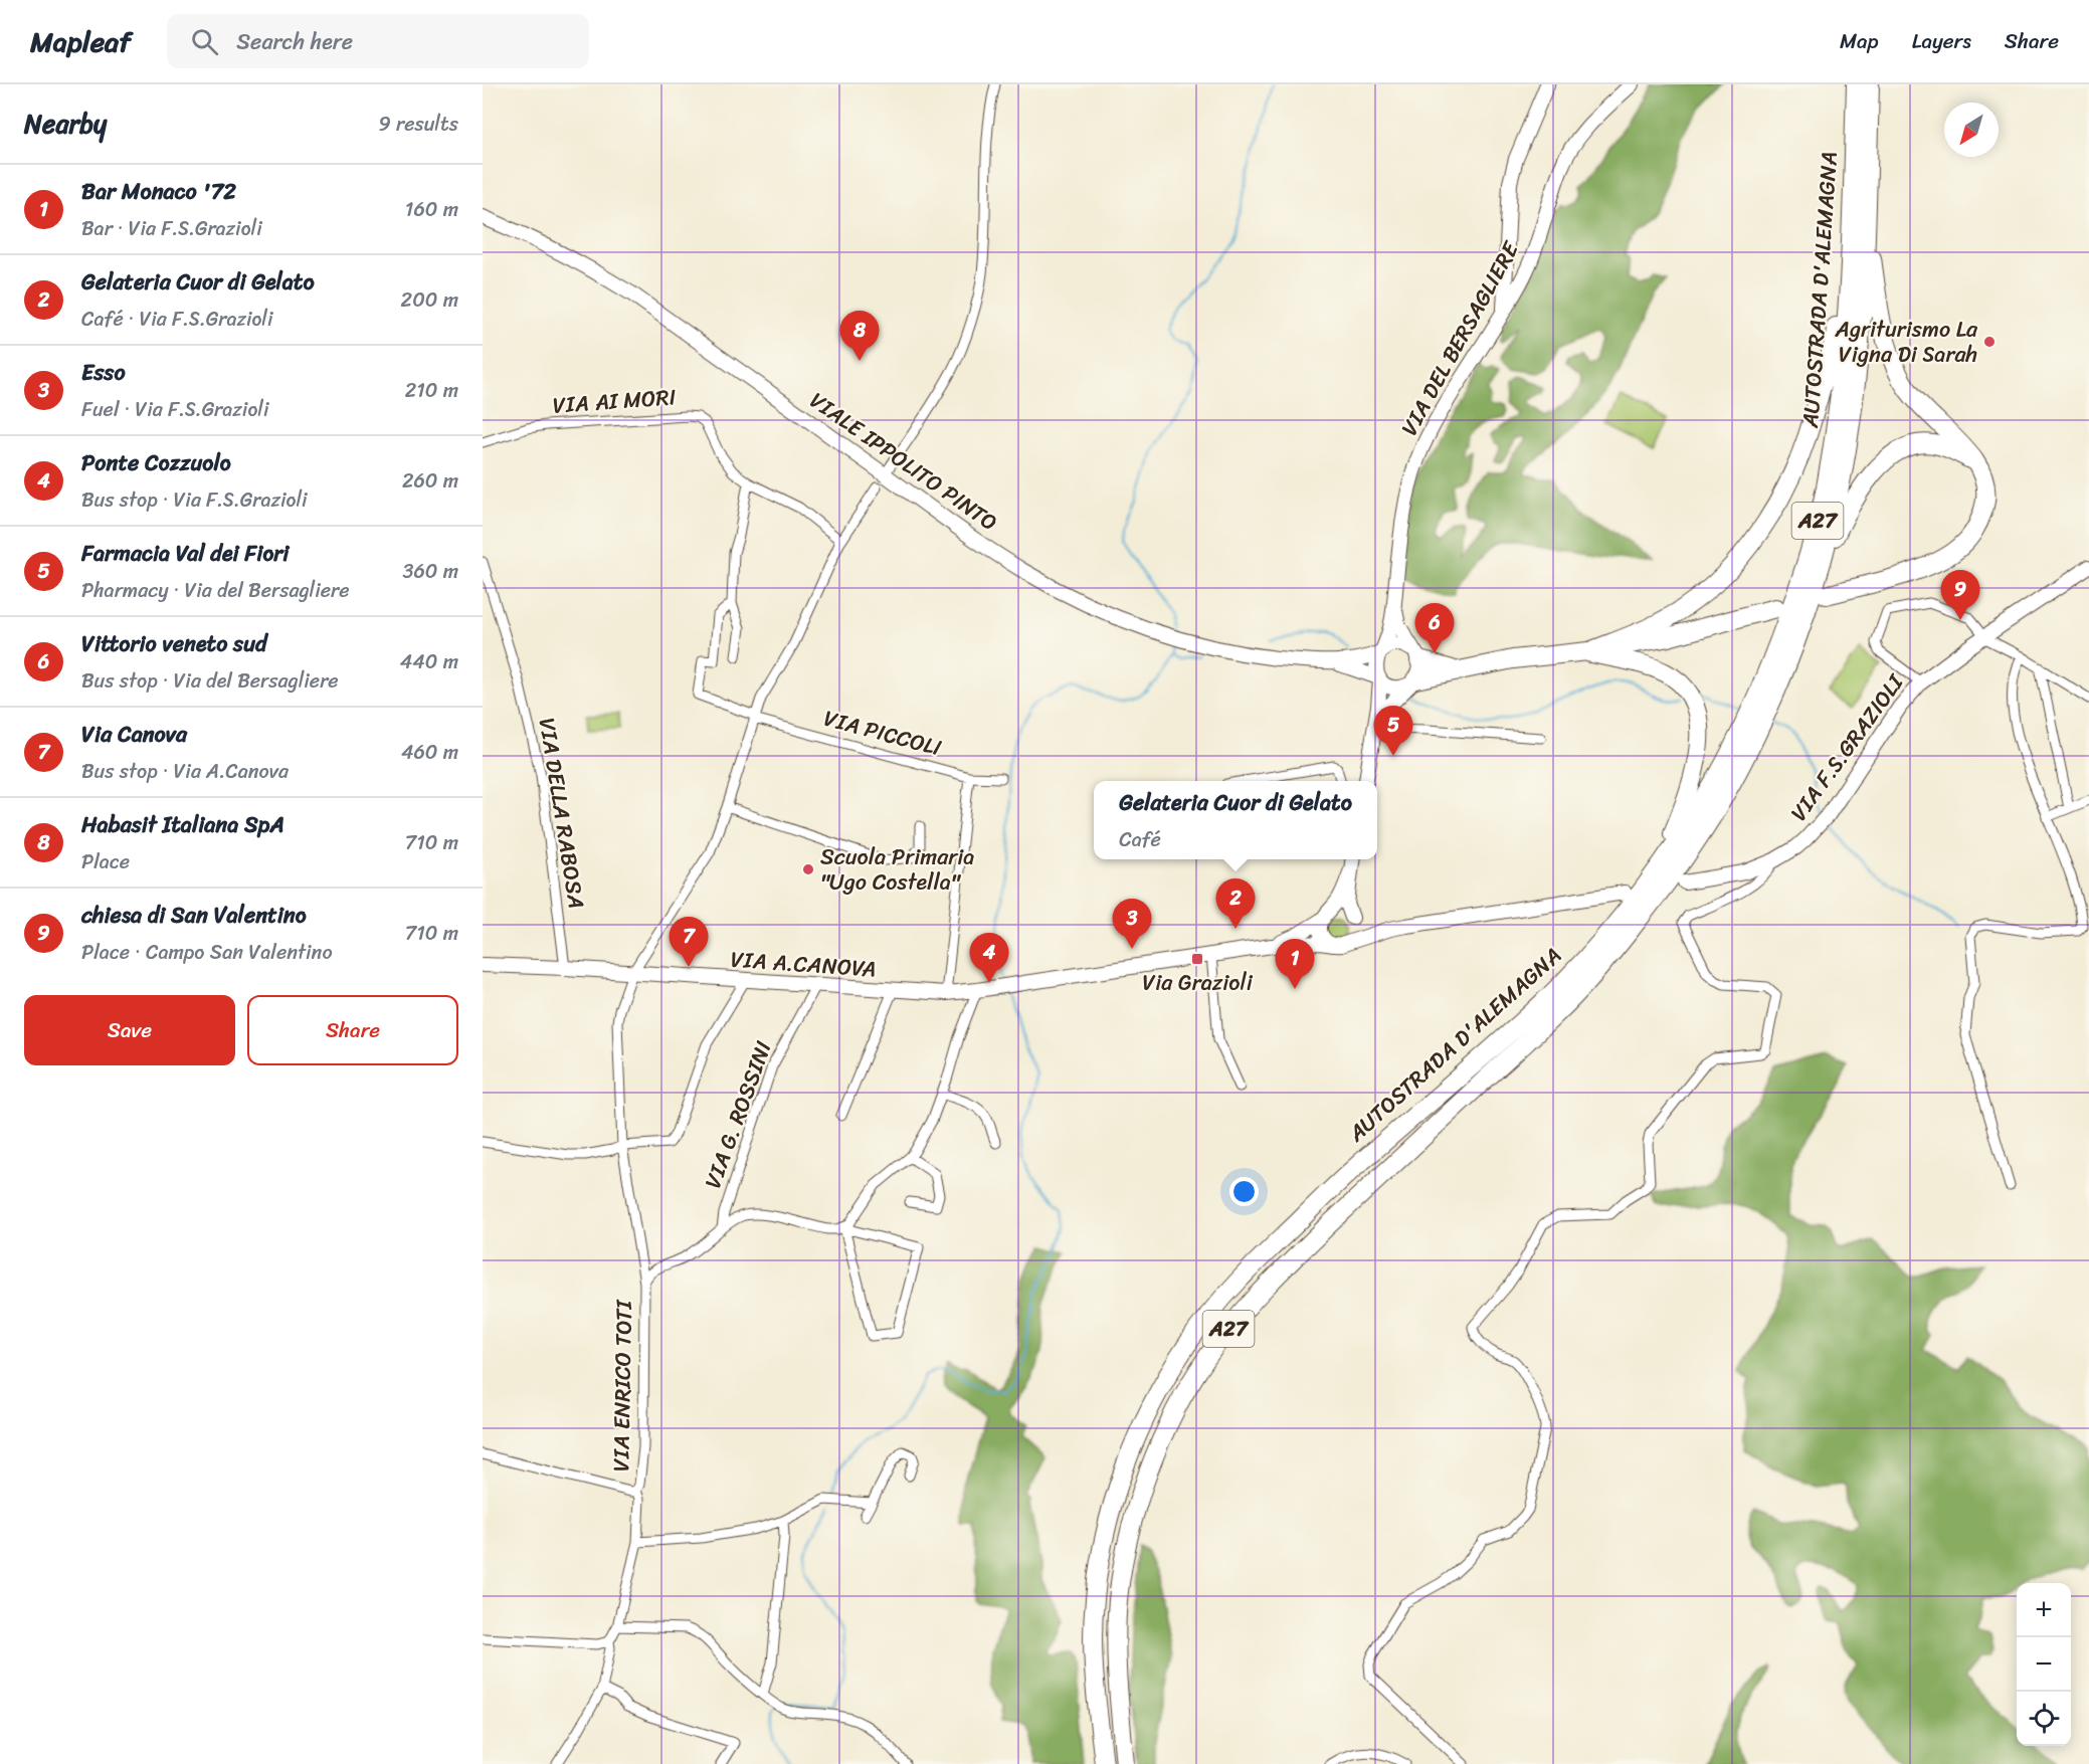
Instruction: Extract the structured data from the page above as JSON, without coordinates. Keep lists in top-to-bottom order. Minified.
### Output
{"streets":{"highway":["AUTOSTRADA D'ALEMAGNA","A27"],"main road":["VIA DEL BERSAGLIERE","VIALE IPPOLITO PINTO","VIA F.S.GRAZIOLI","VIA A.CANOVA"],"street":["VIA AI MORI","VIA PICCOLI","VIA DELLA RABOSA","VIA G. ROSSINI","VIA ENRICO TOTI"]},"crossings":[["AUTOSTRADA D'ALEMAGNA","A27"],["VIA DEL BERSAGLIERE","VIALE IPPOLITO PINTO"],["VIA DEL BERSAGLIERE","A27"],["VIA AI MORI","VIA ENRICO TOTI"],["VIALE IPPOLITO PINTO","A27"],["VIA PICCOLI","VIA ENRICO TOTI"],["VIA DELLA RABOSA","VIA A.CANOVA"],["VIA A.CANOVA","VIA G. ROSSINI"],["VIA A.CANOVA","VIA ENRICO TOTI"]],"places":{"other":["Agriturismo La Vigna Di Sarah","Scuola Primaria \"Ugo Costella\""],"transit":["Via Grazioli"]},"north":"bottom left","page":{"header":"Mapleaf","search":"Search here","nav":["Map","Layers","Share"],"heading":["Nearby","9 results"],"list":[{"mark":"1","name":"Bar Monaco '72","note":"Bar · Via F.S.Grazioli","value":"160 m"},{"mark":"2","name":"Gelateria Cuor di Gelato","note":"Café · Via F.S.Grazioli","value":"200 m"},{"mark":"3","name":"Esso","note":"Fuel · Via F.S.Grazioli","value":"210 m"},{"mark":"4","name":"Ponte Cozzuolo","note":"Bus stop · Via F.S.Grazioli","value":"260 m"},{"mark":"5","name":"Farmacia Val dei Fiori","note":"Pharmacy · Via del Bersagliere","value":"360 m"},{"mark":"6","name":"Vittorio veneto sud","note":"Bus stop · Via del Bersagliere","value":"440 m"},{"mark":"7","name":"Via Canova","note":"Bus stop · Via A.Canova","value":"460 m"},{"mark":"8","name":"Habasit Italiana SpA","note":"Place","value":"710 m"},{"mark":"9","name":"chiesa di San Valentino","note":"Place · Campo San Valentino","value":"710 m"}],"pins":["8","9","6","5","2","3","7","4","1"],"popup":["Gelateria Cuor di Gelato","Café"],"buttons":["Save","Share"],"map_buttons":["+","−"]}}
